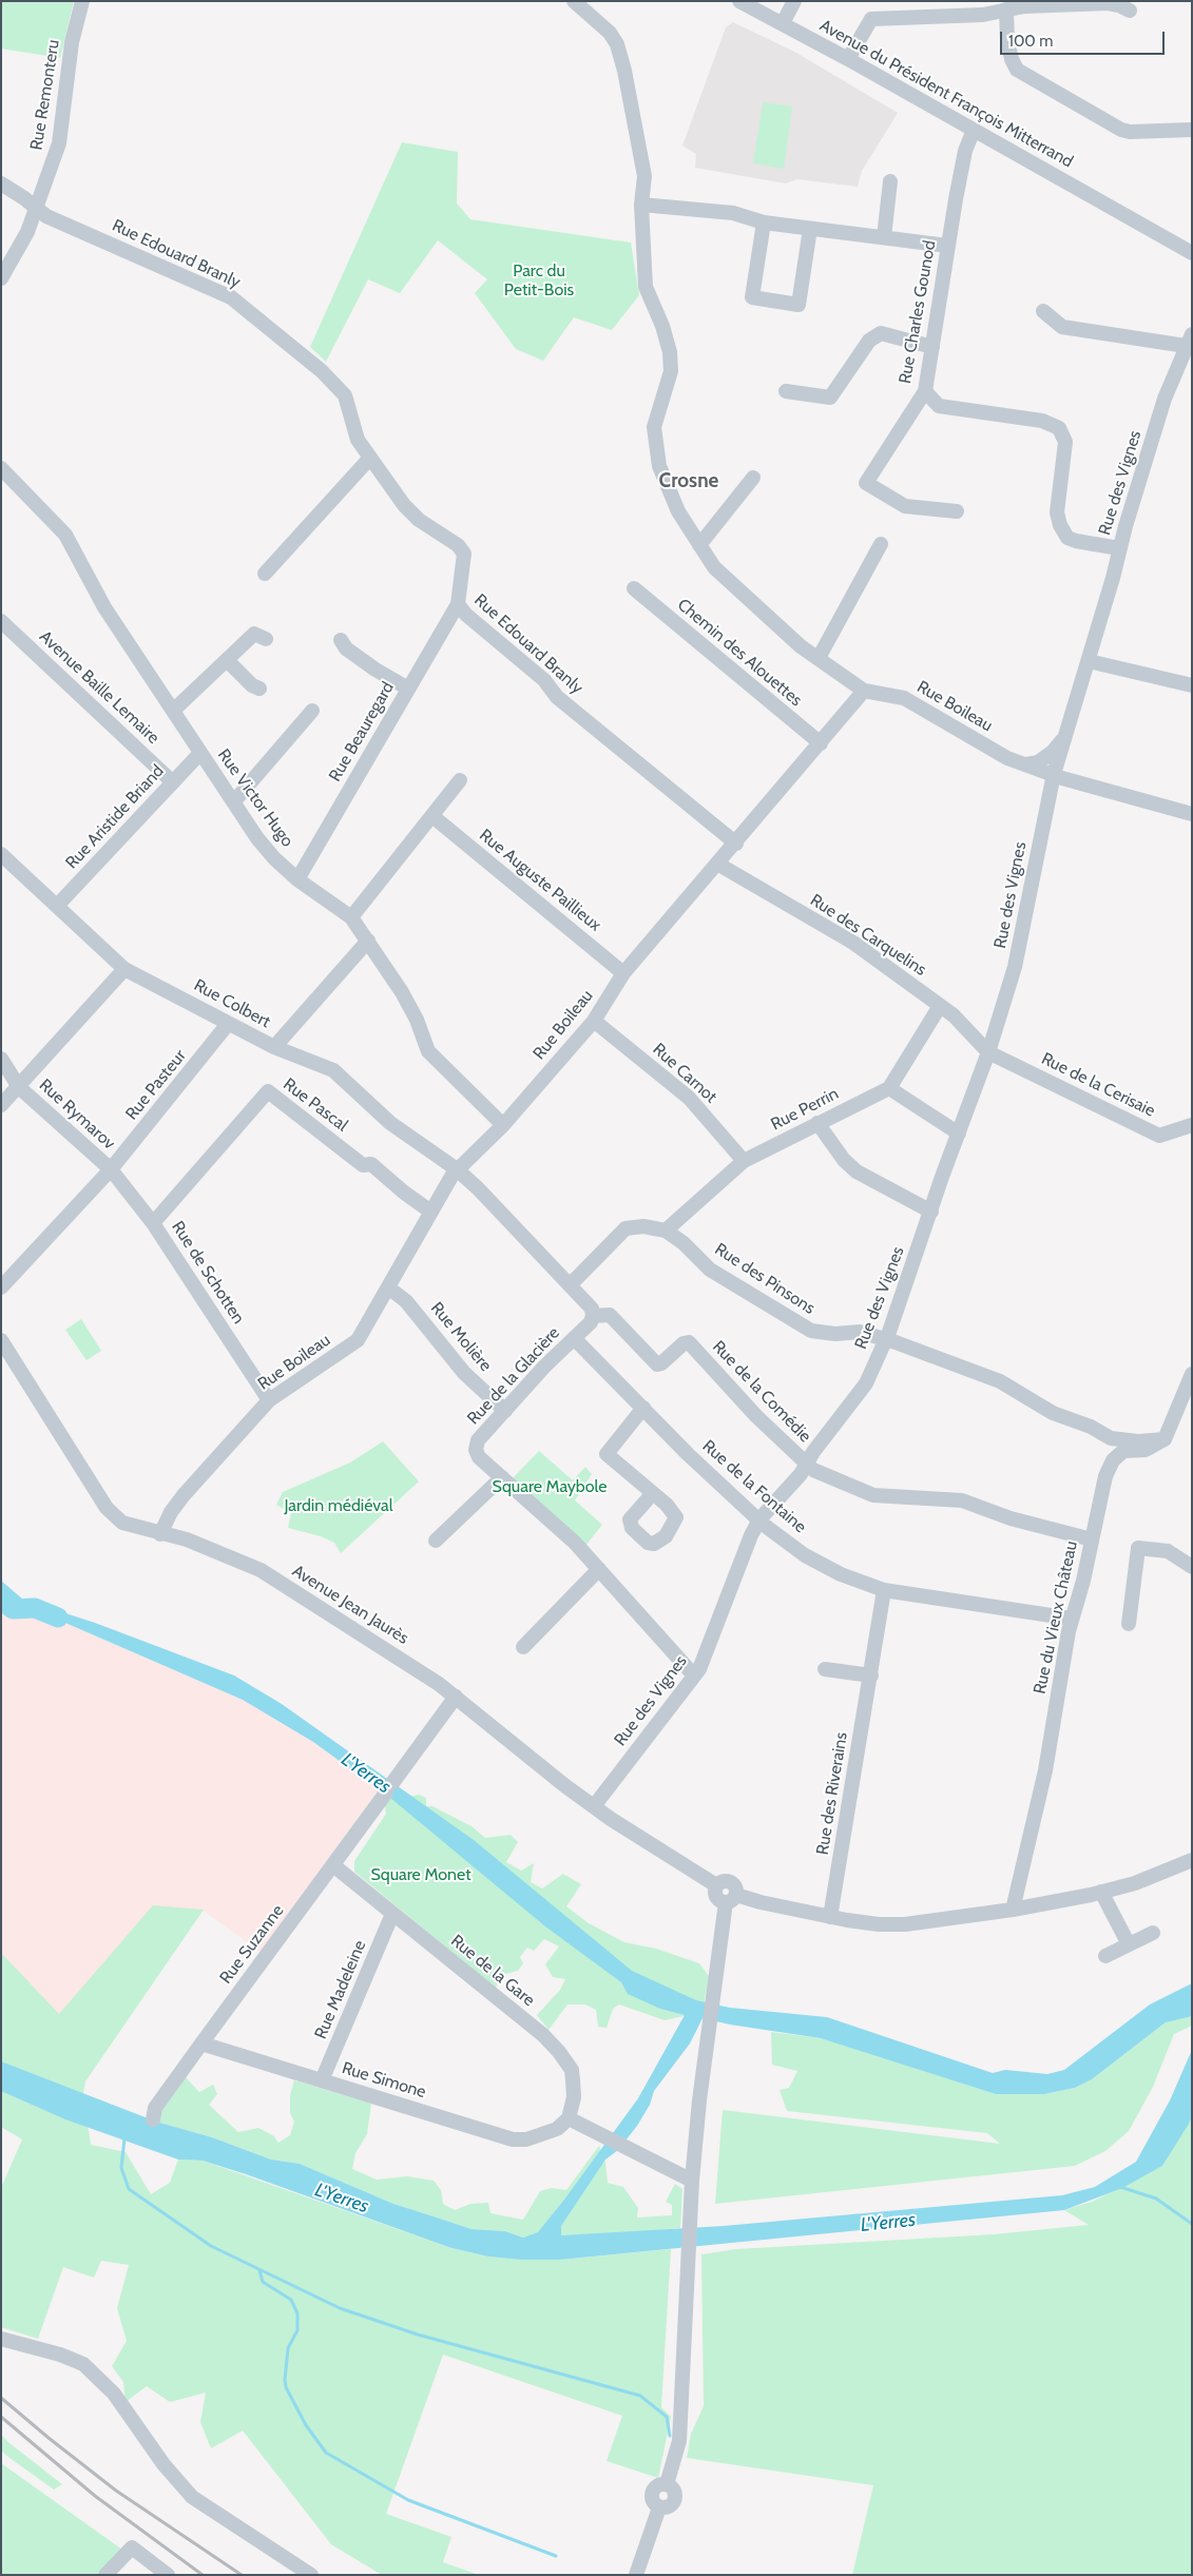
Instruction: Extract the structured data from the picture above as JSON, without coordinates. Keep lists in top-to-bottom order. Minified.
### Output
{"streets":{"street":["Avenue du Président François Mitterrand","Rue Remonteru","Rue Edouard Branly","Rue Charles Gounod","Rue des Vignes","Chemin des Alouettes","Avenue Baille Lemaire","Rue Boileau","Rue Beauregard","Rue Victor Hugo","Rue Aristide Briand","Rue Auguste Paillieux","Rue des Carquelins","Rue Colbert","Rue Carnot","Rue Pasteur","Rue de la Cerisaie","Rue Pascal","Rue Perrin","Rue Rymarov","Rue de Schotten","Rue des Pinsons","Rue Molière","Rue de la Glacière","Rue de la Comédie","Rue de la Fontaine","Avenue Jean Jaurès","Rue du Vieux Château","Rue des Riverains","Rue Suzanne","Rue de la Gare","Rue Madeleine","Rue Simone"]},"crossings":[["Avenue du Président François Mitterrand","Rue Charles Gounod"],["Rue Remonteru","Rue Edouard Branly"],["Rue Edouard Branly","Rue Boileau"],["Rue Edouard Branly","Rue Beauregard"],["Rue des Vignes","Rue Boileau"],["Rue des Vignes","Rue des Carquelins"],["Rue des Vignes","Rue de la Cerisaie"],["Rue des Vignes","Rue des Pinsons"],["Rue des Vignes","Rue de la Glacière"],["Rue des Vignes","Rue de la Comédie"],["Rue des Vignes","Rue de la Fontaine"],["Rue des Vignes","Avenue Jean Jaurès"],["Chemin des Alouettes","Rue Boileau"],["Avenue Baille Lemaire","Rue Aristide Briand"],["Rue Boileau","Rue Victor Hugo"],["Rue Boileau","Rue Auguste Paillieux"],["Rue Boileau","Rue des Carquelins"],["Rue Boileau","Rue Colbert"],["Rue Boileau","Rue Carnot"],["Rue Boileau","Rue Pascal"],["Rue Boileau","Rue de Schotten"],["Rue Boileau","Rue Molière"],["Rue Boileau","Avenue Jean Jaurès"],["Rue Beauregard","Rue Victor Hugo"],["Rue Victor Hugo","Rue Aristide Briand"],["Rue Aristide Briand","Rue Colbert"],["Rue des Carquelins","Rue de la Cerisaie"],["Rue Colbert","Rue Pasteur"],["Rue Carnot","Rue Perrin"],["Rue Pasteur","Rue Rymarov"],["Rue Pasteur","Rue de Schotten"],["Rue Pascal","Rue de Schotten"],["Rue Perrin","Rue des Pinsons"],["Rue Rymarov","Rue de Schotten"],["Rue des Pinsons","Rue du Vieux Château"],["Rue Molière","Rue de la Glacière"],["Rue de la Glacière","Rue de la Comédie"],["Rue de la Glacière","Rue de la Fontaine"],["Rue de la Fontaine","Rue du Vieux Château"],["Rue de la Fontaine","Rue des Riverains"],["Avenue Jean Jaurès","Rue Suzanne"],["Rue Suzanne","Rue de la Gare"],["Rue Suzanne","Rue Simone"],["Rue de la Gare","Rue Madeleine"],["Rue de la Gare","Rue Simone"],["Rue Madeleine","Rue Simone"]],"districts":["Crosne"],"water":["L'Yerres"],"parks":["Parc du Petit-Bois","Square Maybole","Jardin médiéval","Square Monet"],"scale_bar":"100 m"}
